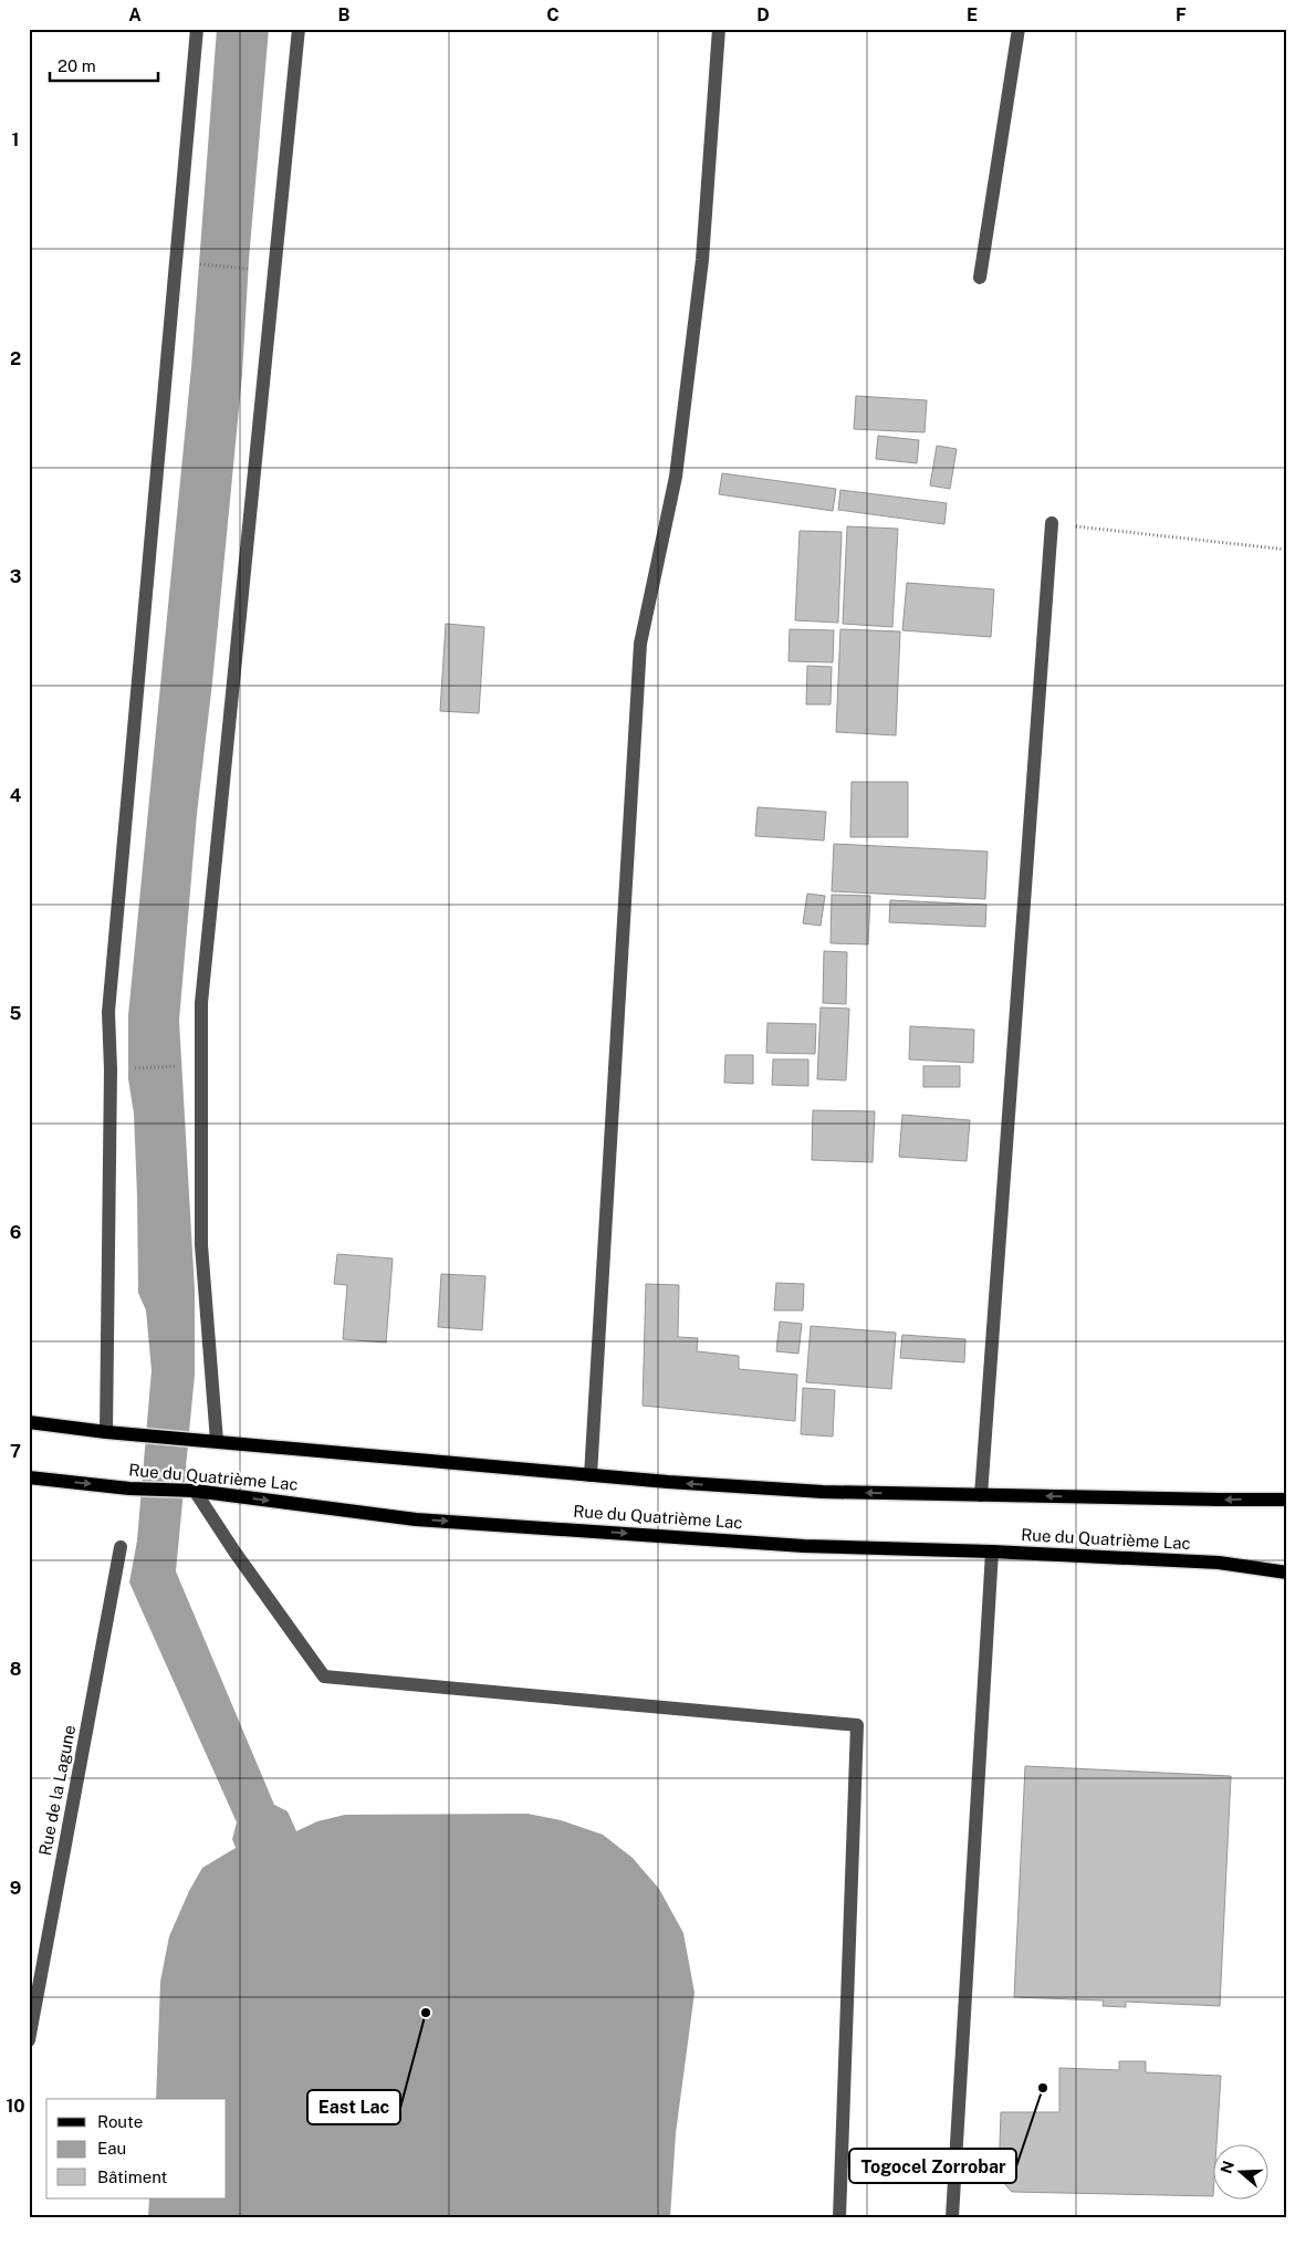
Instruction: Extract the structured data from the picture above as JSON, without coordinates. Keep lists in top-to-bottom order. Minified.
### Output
{"streets":{"main road":["Rue du Quatrième Lac"],"street":["Rue de la Lagune"]},"places":["East Lac","Togocel Zorrobar"],"legend":["Route","Eau","Bâtiment"],"scale_bar":"20 m","north":"left","grid":{"columns":["A","B","C","D","E","F"],"rows":["1","2","3","4","5","6","7","8","9","10"]}}
